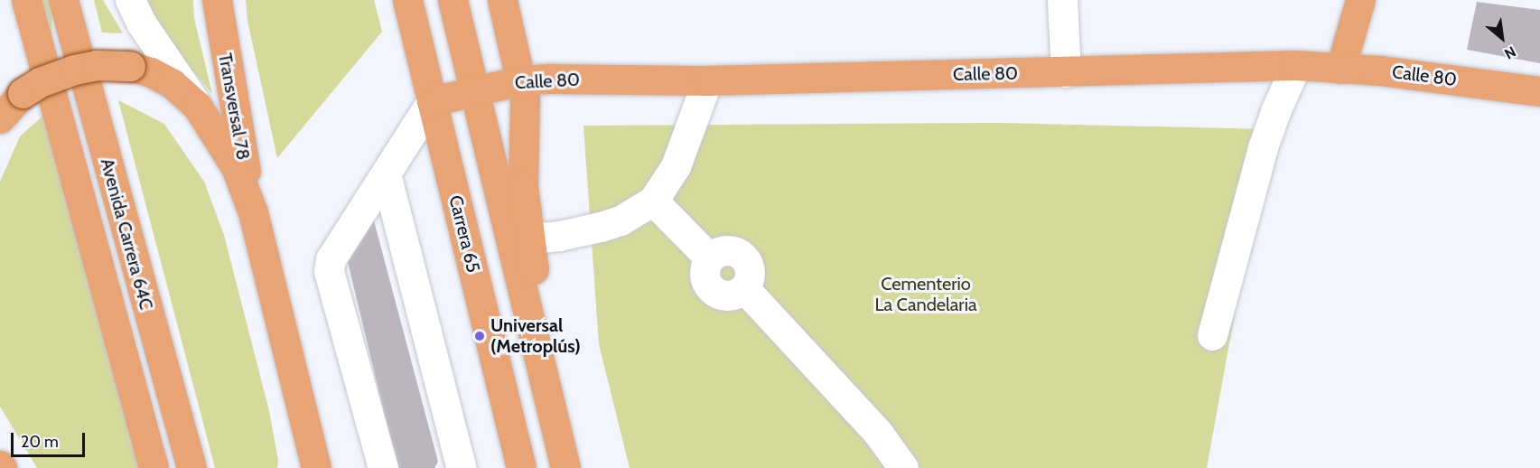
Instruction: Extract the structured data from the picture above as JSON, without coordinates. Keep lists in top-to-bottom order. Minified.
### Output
{"streets":{"main road":["Calle 80","Transversal 78","Avenida Carrera 64C","Carrera 65"]},"crossings":[["Calle 80","Carrera 65"]],"parks":["Cementerio La Candelaria"],"places":["Universal (Metroplús)"],"scale_bar":"20 m","north":"bottom right"}
